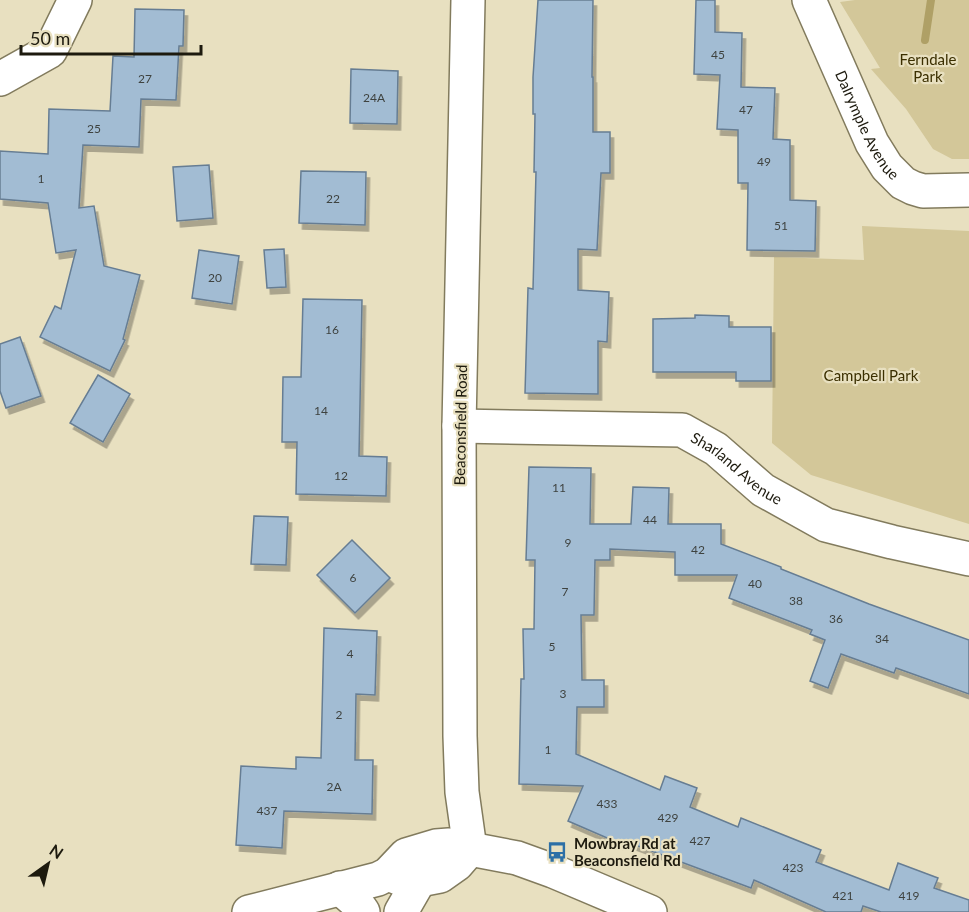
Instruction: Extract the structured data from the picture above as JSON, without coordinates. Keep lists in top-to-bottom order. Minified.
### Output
{"streets":{"street":["Dalrymple Avenue","Beaconsfield Road","Sharland Avenue"]},"crossings":[["Beaconsfield Road","Sharland Avenue"]],"parks":["Ferndale Park","Campbell Park"],"places":{"bus stop":["Mowbray Rd at Beaconsfield Rd"]},"house_numbers":["45","27","24A","47","25","49","1","22","51","20","16","14","12","11","44","9","42","6","40","7","38","36","34","5","4","3","2","1","2A","433","437","429","427","423","421","419"],"scale_bar":"50 m","north":"top right"}
